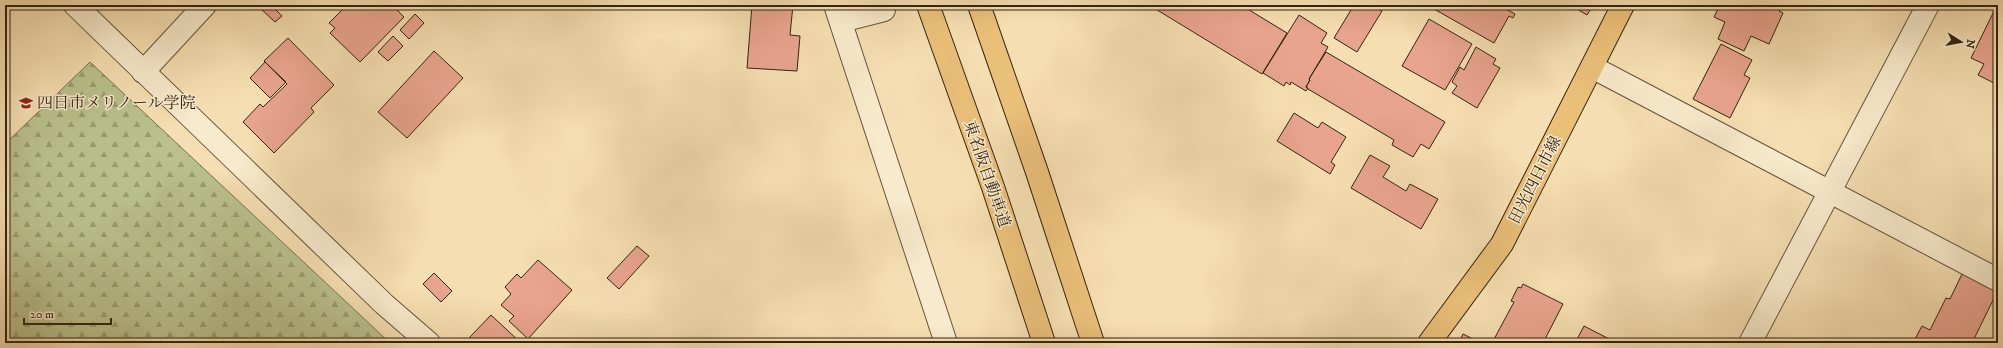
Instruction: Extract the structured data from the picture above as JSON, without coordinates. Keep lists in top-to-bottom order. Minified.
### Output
{"streets":{"main road":["東名阪自動車道","田光四日市線"]},"places":{"school or university":["四日市メリノール学院"]},"scale_bar":"20 m","north":"right"}
